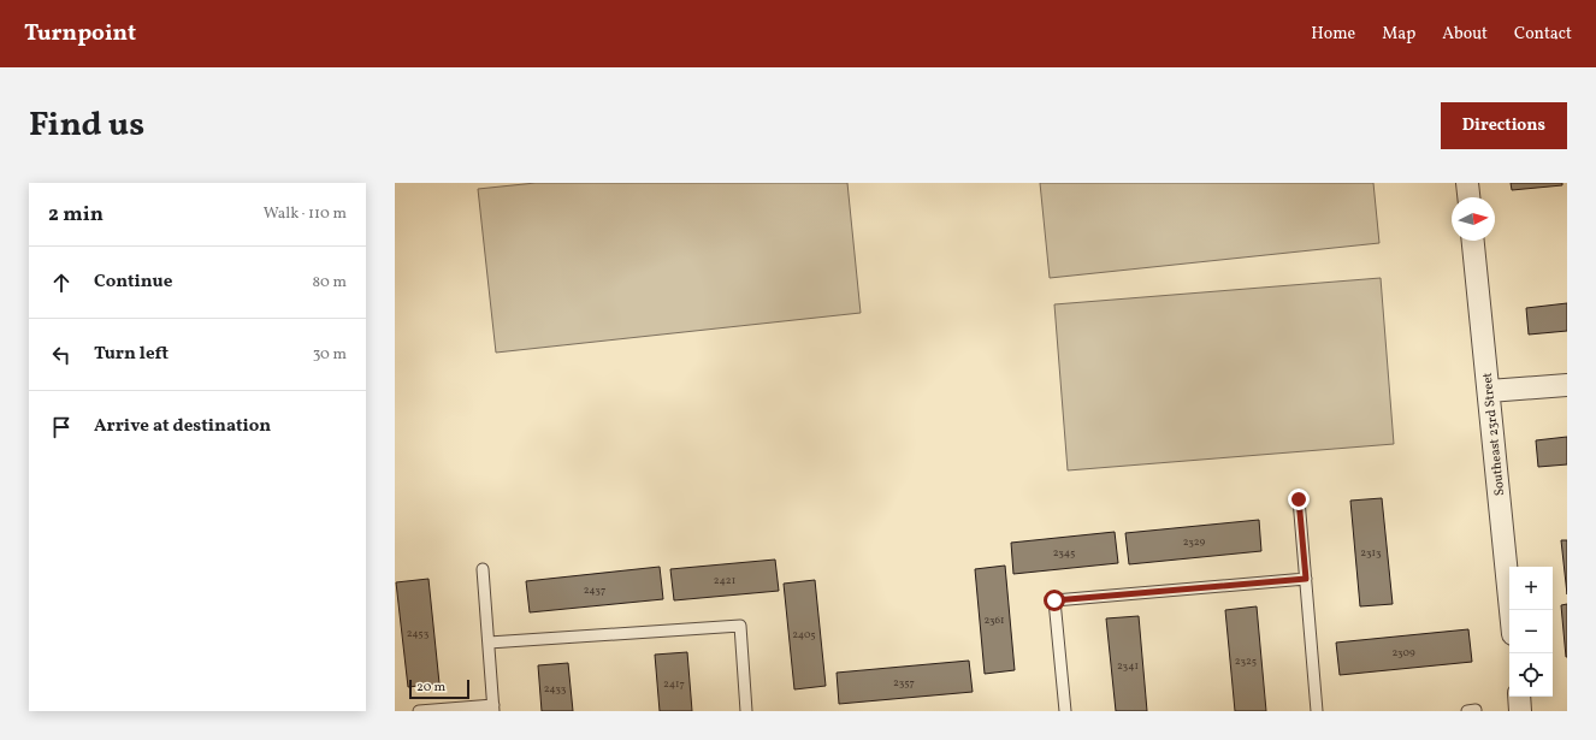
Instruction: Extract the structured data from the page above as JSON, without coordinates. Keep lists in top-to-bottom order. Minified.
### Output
{"streets":{"street":["Southeast 23rd Street"]},"house_numbers":["2329","2345","2313","2421","2437","2361","2453","2405","2309","2325","2341","2357","2417","2433"],"scale_bar":"20 m","north":"right","page":{"header":"Turnpoint","nav":["Home","Map","About","Contact"],"title":"Find us","buttons":"Directions","heading":["2 min","Walk · 110 m"],"list":[["Continue","80 m"],["Turn left","30 m"],"Arrive at destination"],"map_buttons":["+","−"],"scale":"20 m"}}
